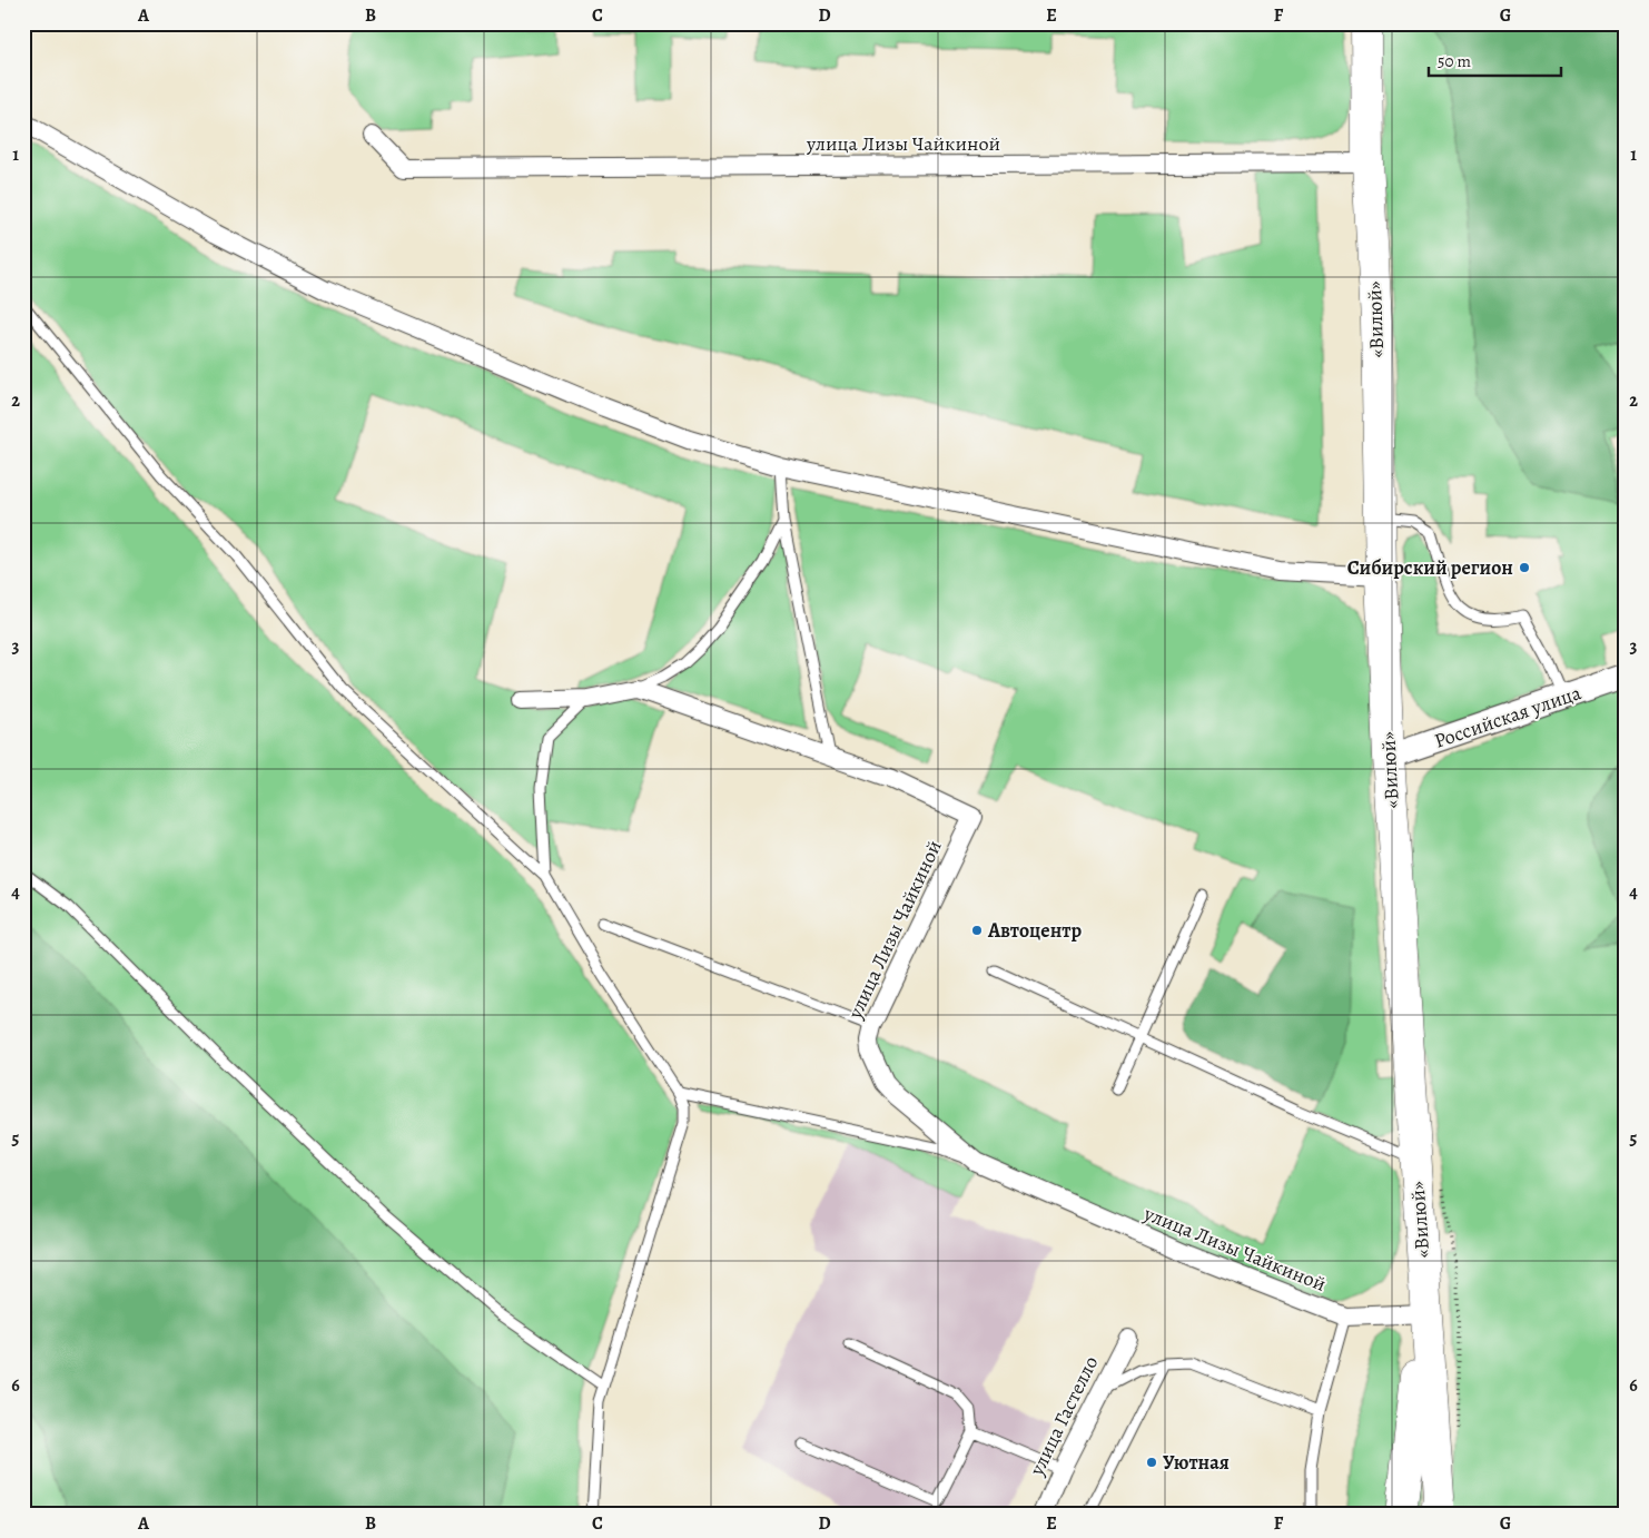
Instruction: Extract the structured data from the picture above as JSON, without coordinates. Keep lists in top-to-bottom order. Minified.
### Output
{"streets":{"highway":["«Вилюй»"],"street":["улица Лизы Чайкиной","Российская улица","улица Гастелло"]},"crossings":[["улица Лизы Чайкиной","«Вилюй»"],["«Вилюй»","Российская улица"]],"places":["Сибирский регион","Автоцентр","Уютная"],"scale_bar":"50 m","grid":{"columns":["A","B","C","D","E","F","G"],"rows":["1","2","3","4","5","6"]}}
